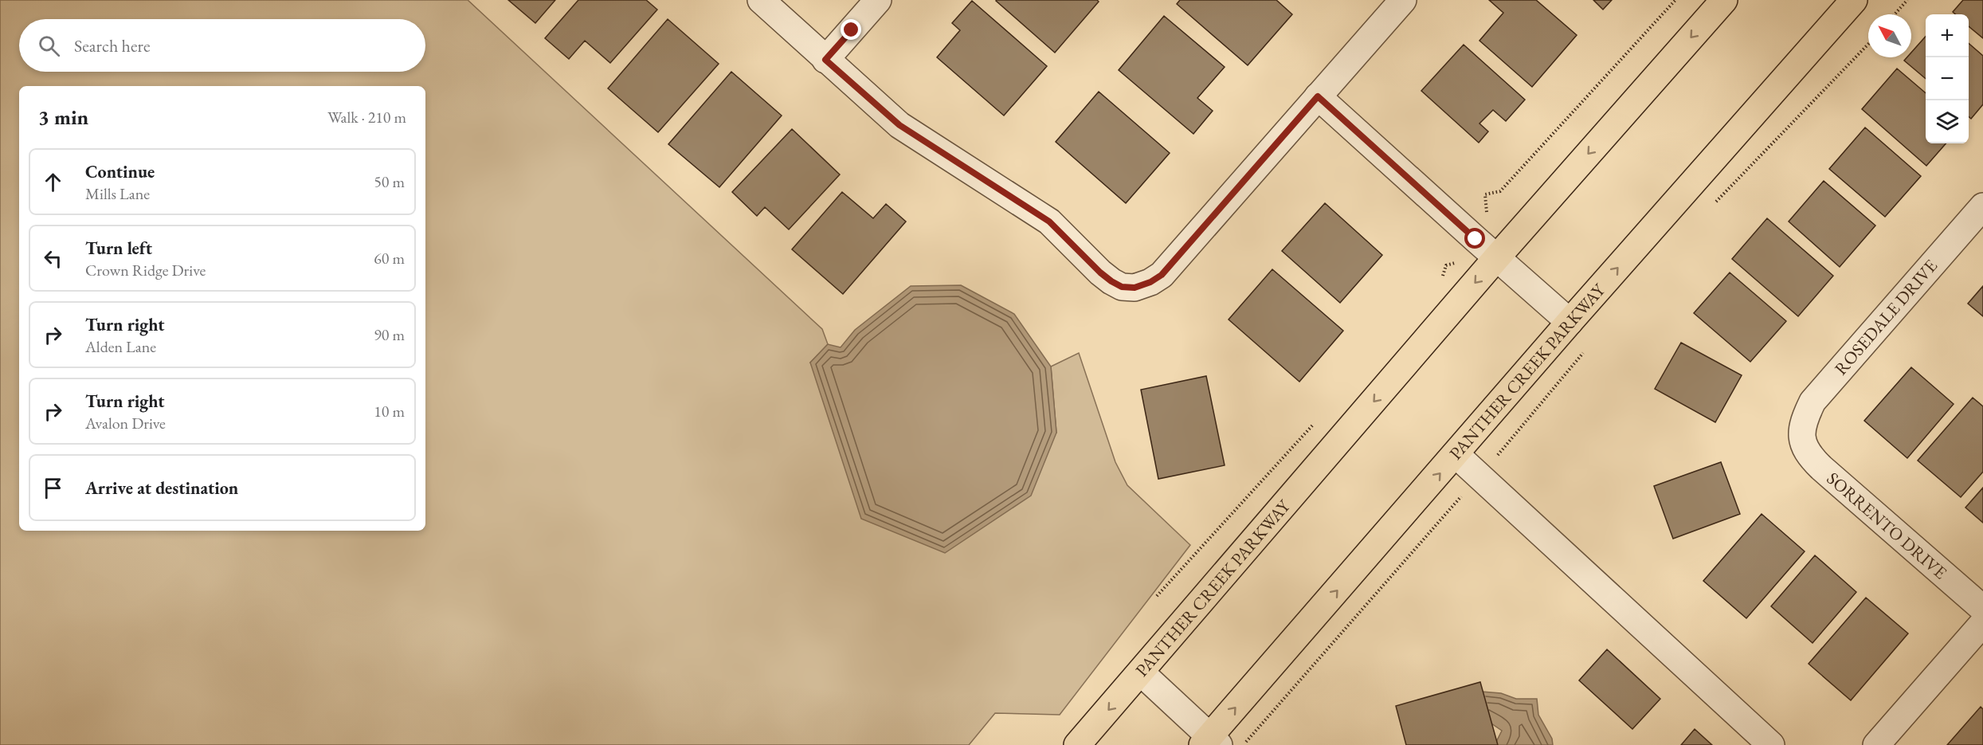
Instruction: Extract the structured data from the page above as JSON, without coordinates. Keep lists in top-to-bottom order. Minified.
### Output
{"streets":{"main road":["PANTHER CREEK PARKWAY"],"street":["ROSEDALE DRIVE","SORRENTO DRIVE"]},"crossings":[["ROSEDALE DRIVE","SORRENTO DRIVE"]],"north":"top left","page":{"map_buttons":["+","−"],"search":"Search here","heading":["3 min","Walk · 210 m"],"list":[["Continue","Mills Lane","50 m"],["Turn left","Crown Ridge Drive","60 m"],["Turn right","Alden Lane","90 m"],["Turn right","Avalon Drive","10 m"],"Arrive at destination"]}}
